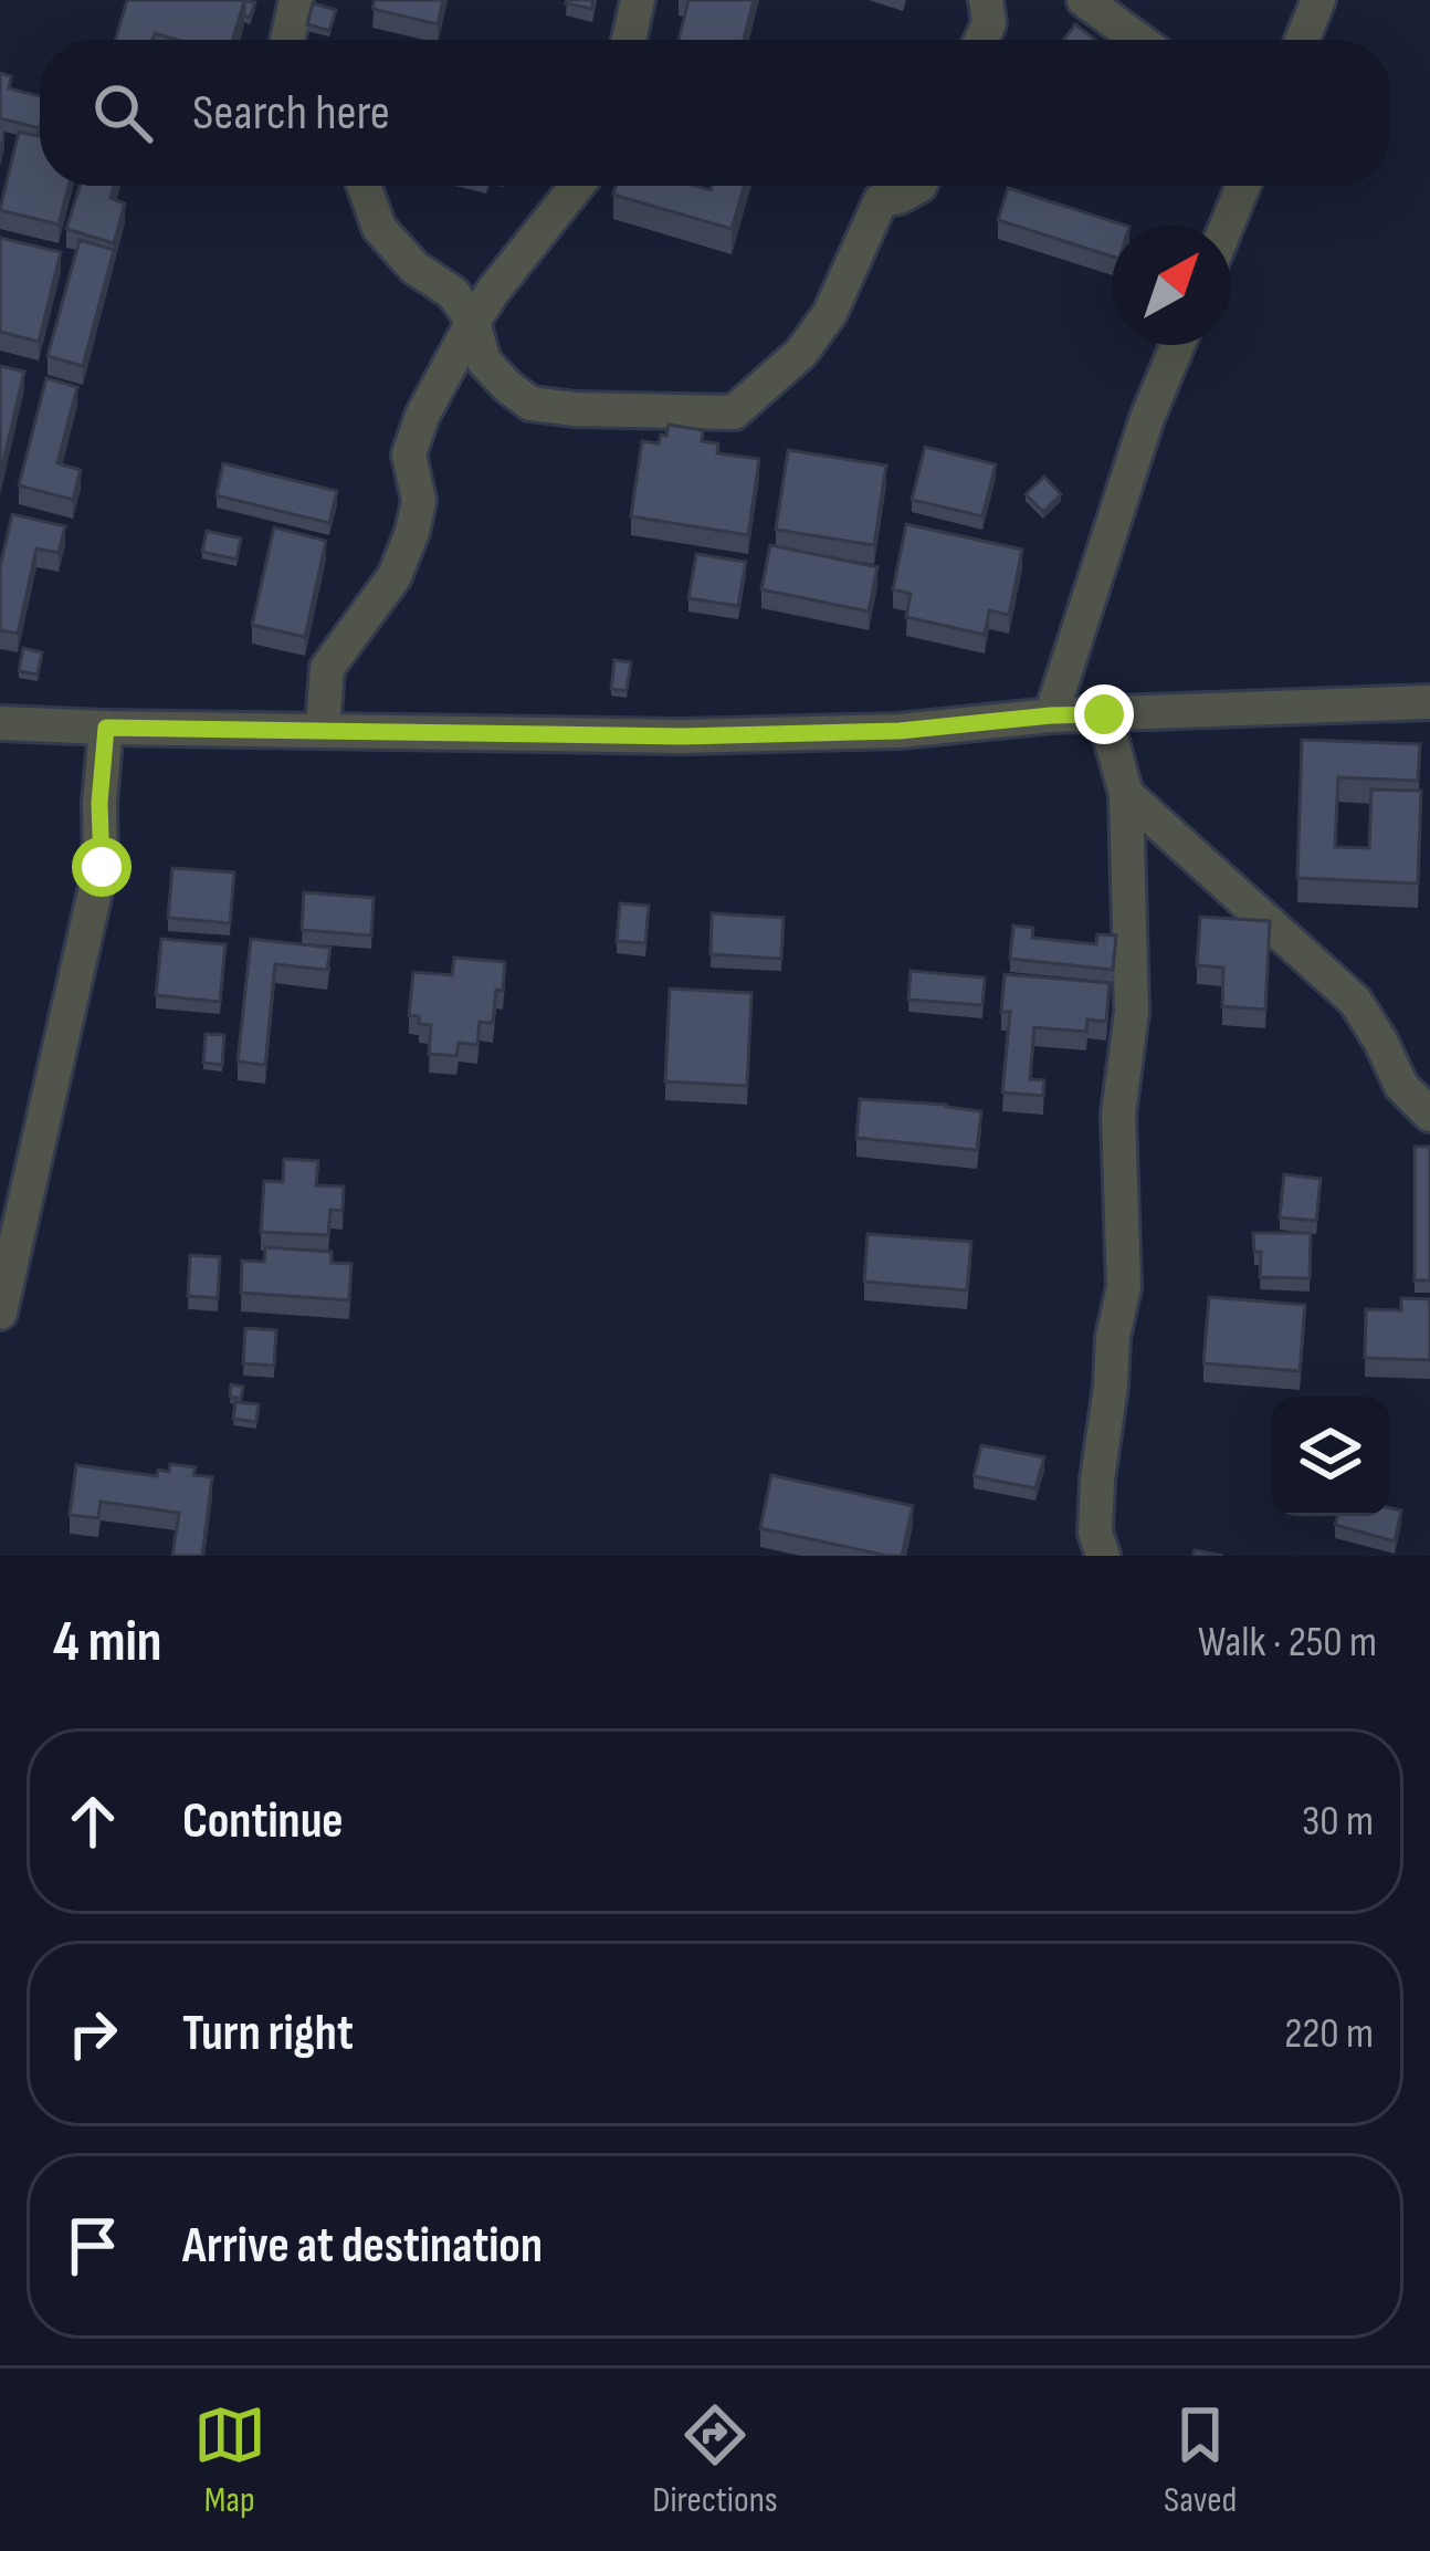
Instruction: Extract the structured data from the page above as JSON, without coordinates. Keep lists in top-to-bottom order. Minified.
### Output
{"north":"top right","page":{"search":"Search here","heading":["4 min","Walk · 250 m"],"list":[["Continue","30 m"],["Turn right","220 m"],"Arrive at destination"],"nav":["Map","Directions","Saved"]}}
